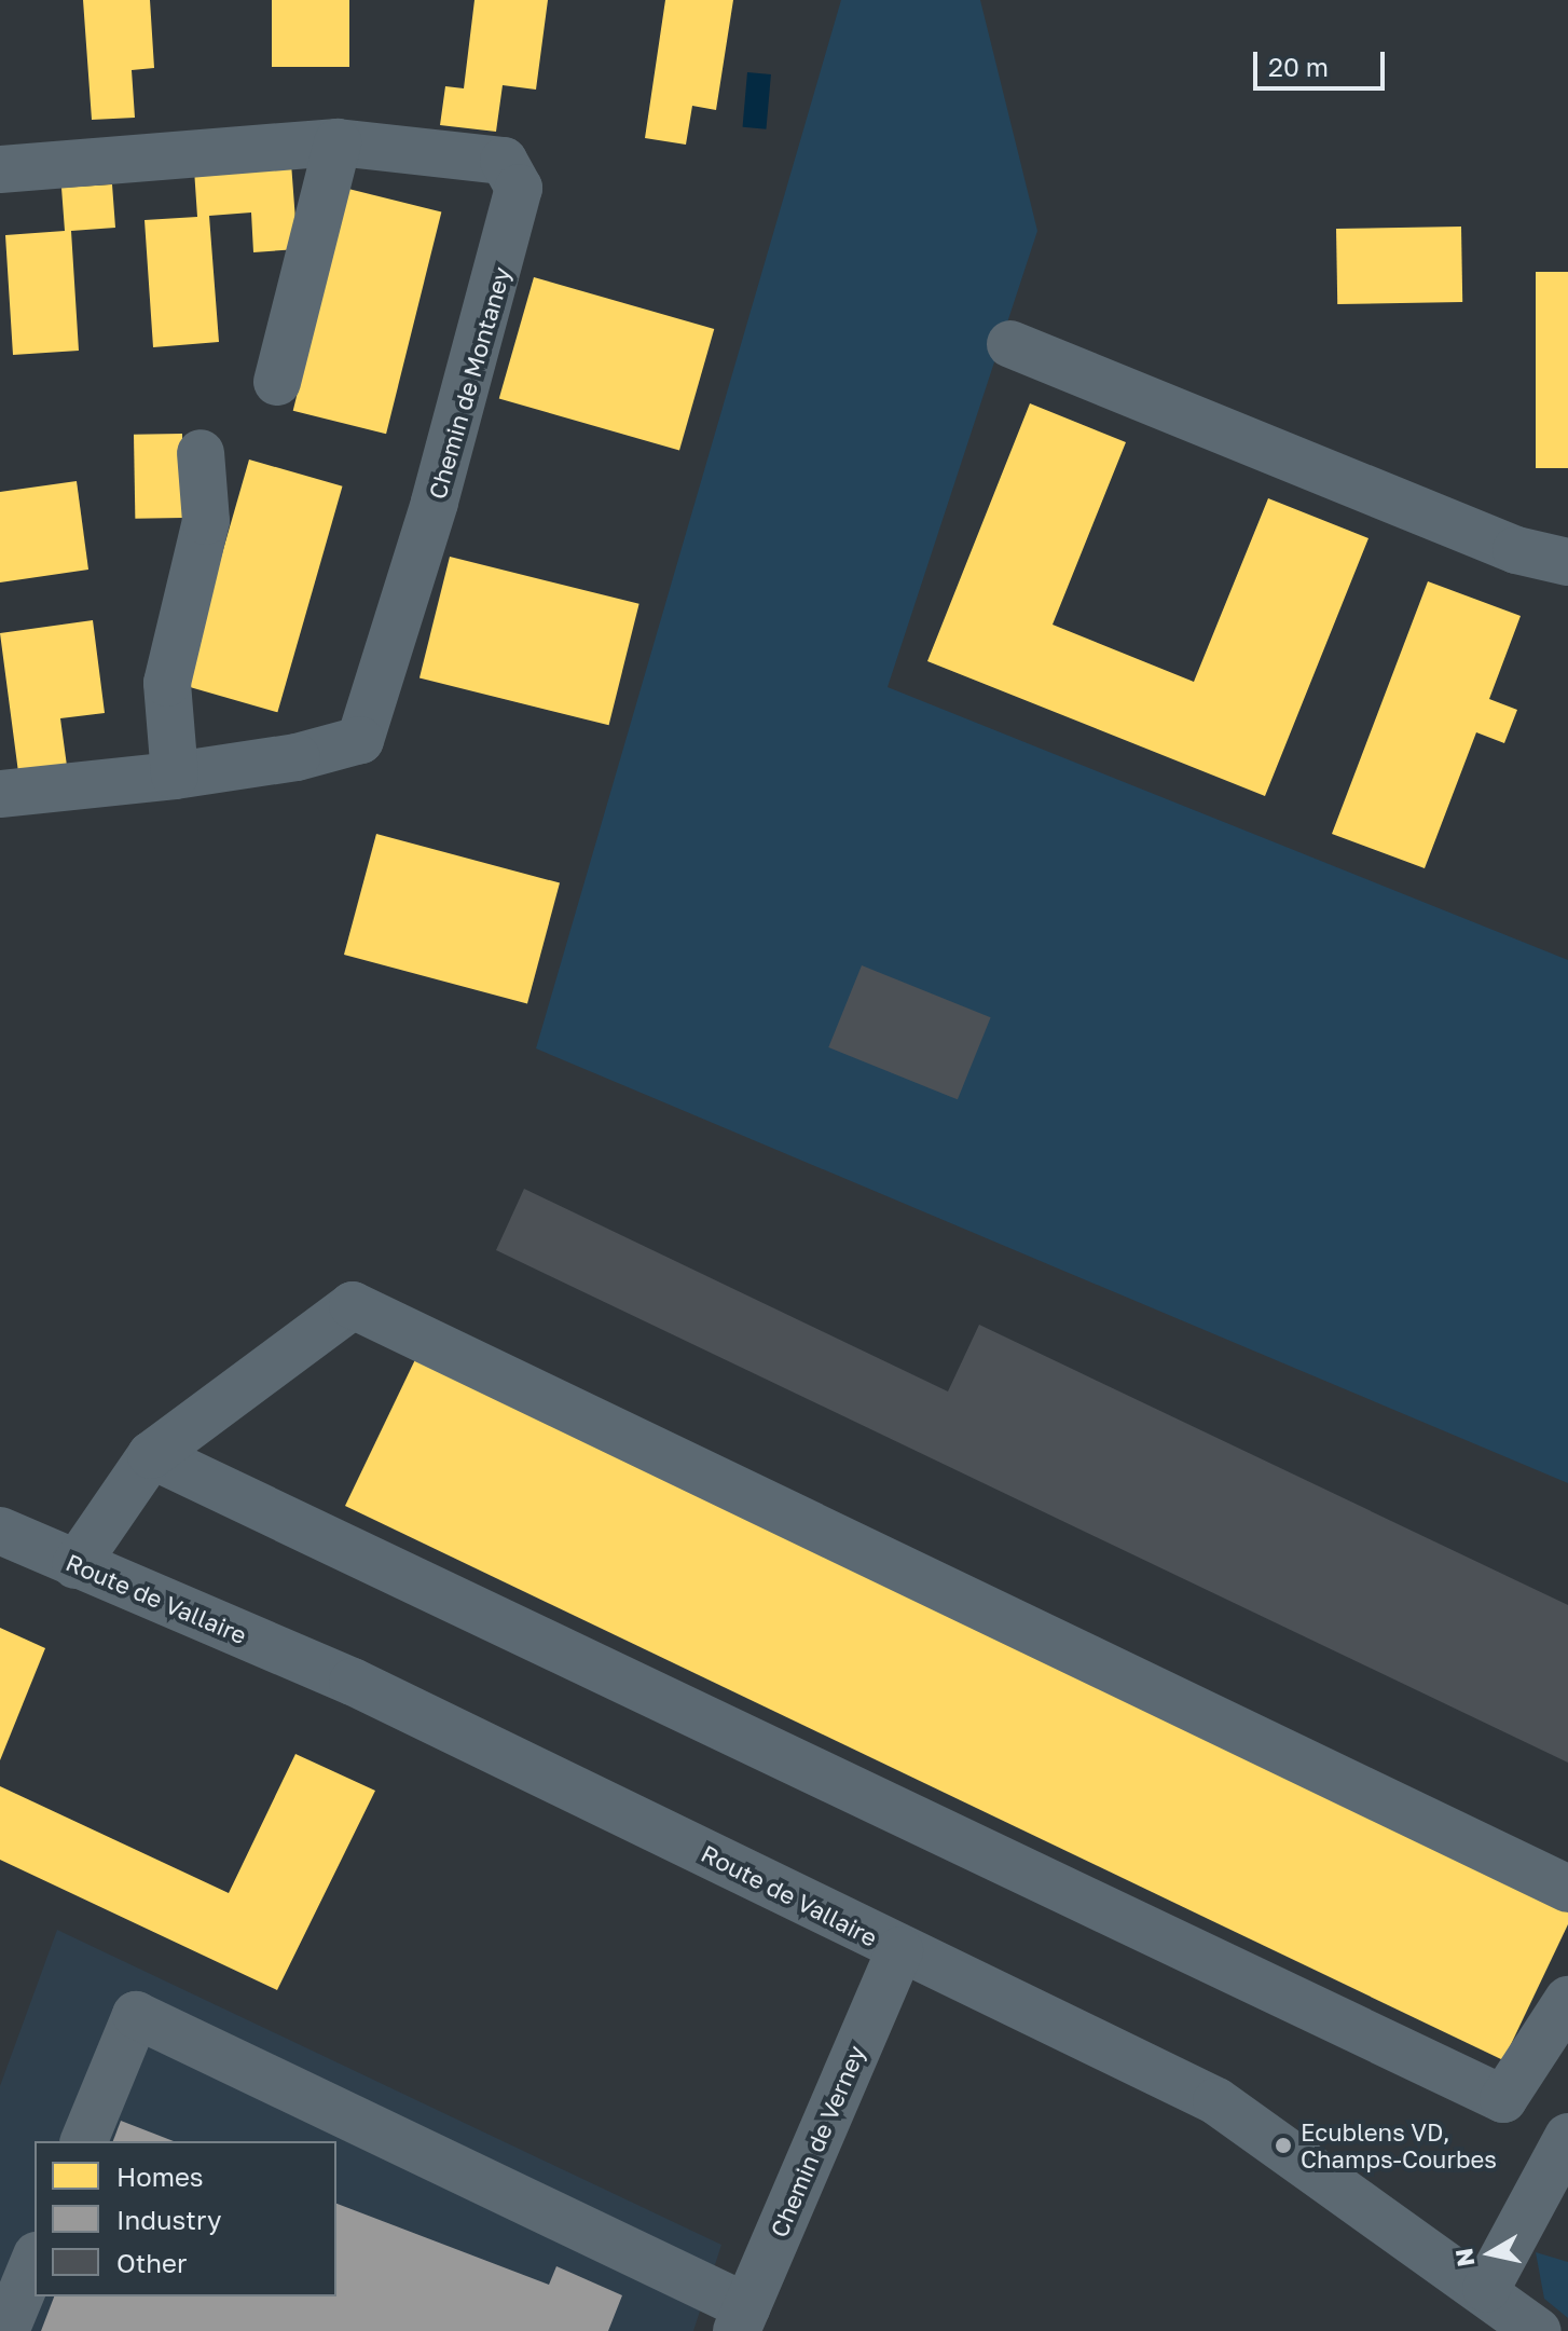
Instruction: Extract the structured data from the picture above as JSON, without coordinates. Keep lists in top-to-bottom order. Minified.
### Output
{"streets":{"street":["Chemin de Montaney","Route de Vallaire","Chemin de Verney"]},"crossings":[["Route de Vallaire","Chemin de Verney"]],"places":["Ecublens VD, Champs-Courbes"],"legend":["Homes","Industry","Other"],"scale_bar":"20 m","north":"left"}
